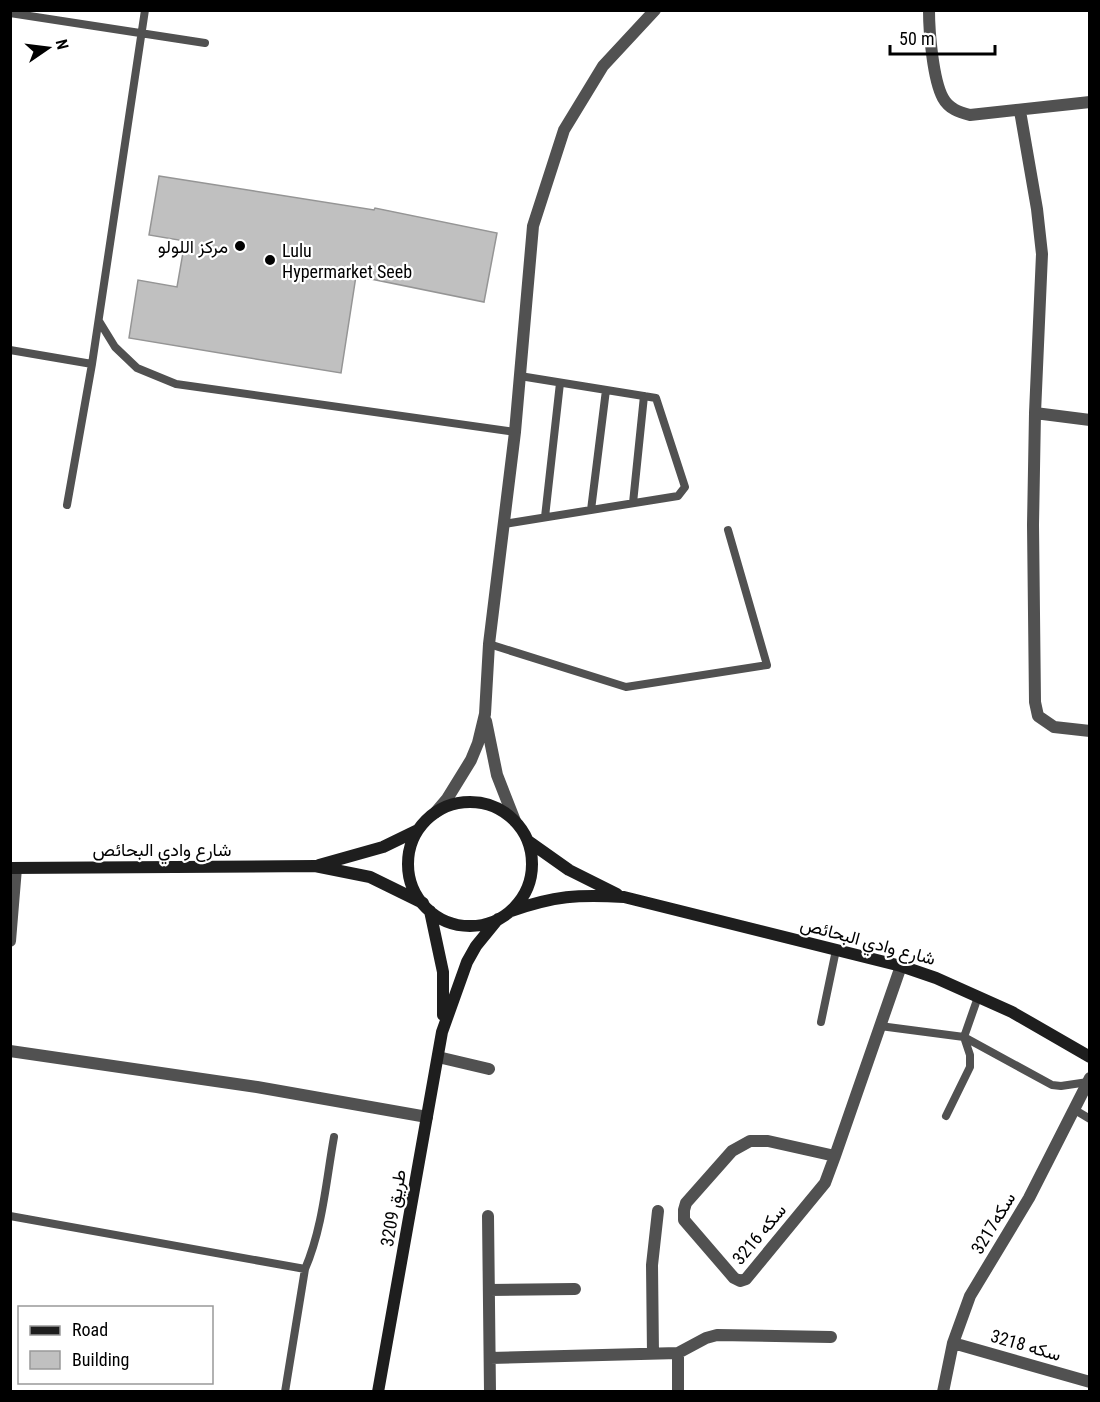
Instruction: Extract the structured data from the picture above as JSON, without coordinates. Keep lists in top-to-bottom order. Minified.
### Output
{"streets":{"street":["شارع وادي البحائص","طريق 3209","سكه3217","سكه 3216","سكه 3218"]},"crossings":[["شارع وادي البحائص","سكه 3216"],["سكه3217","سكه 3218"]],"places":["مركز اللولو","Lulu Hypermarket Seeb"],"legend":["Road","Building"],"scale_bar":"50 m","north":"right"}
